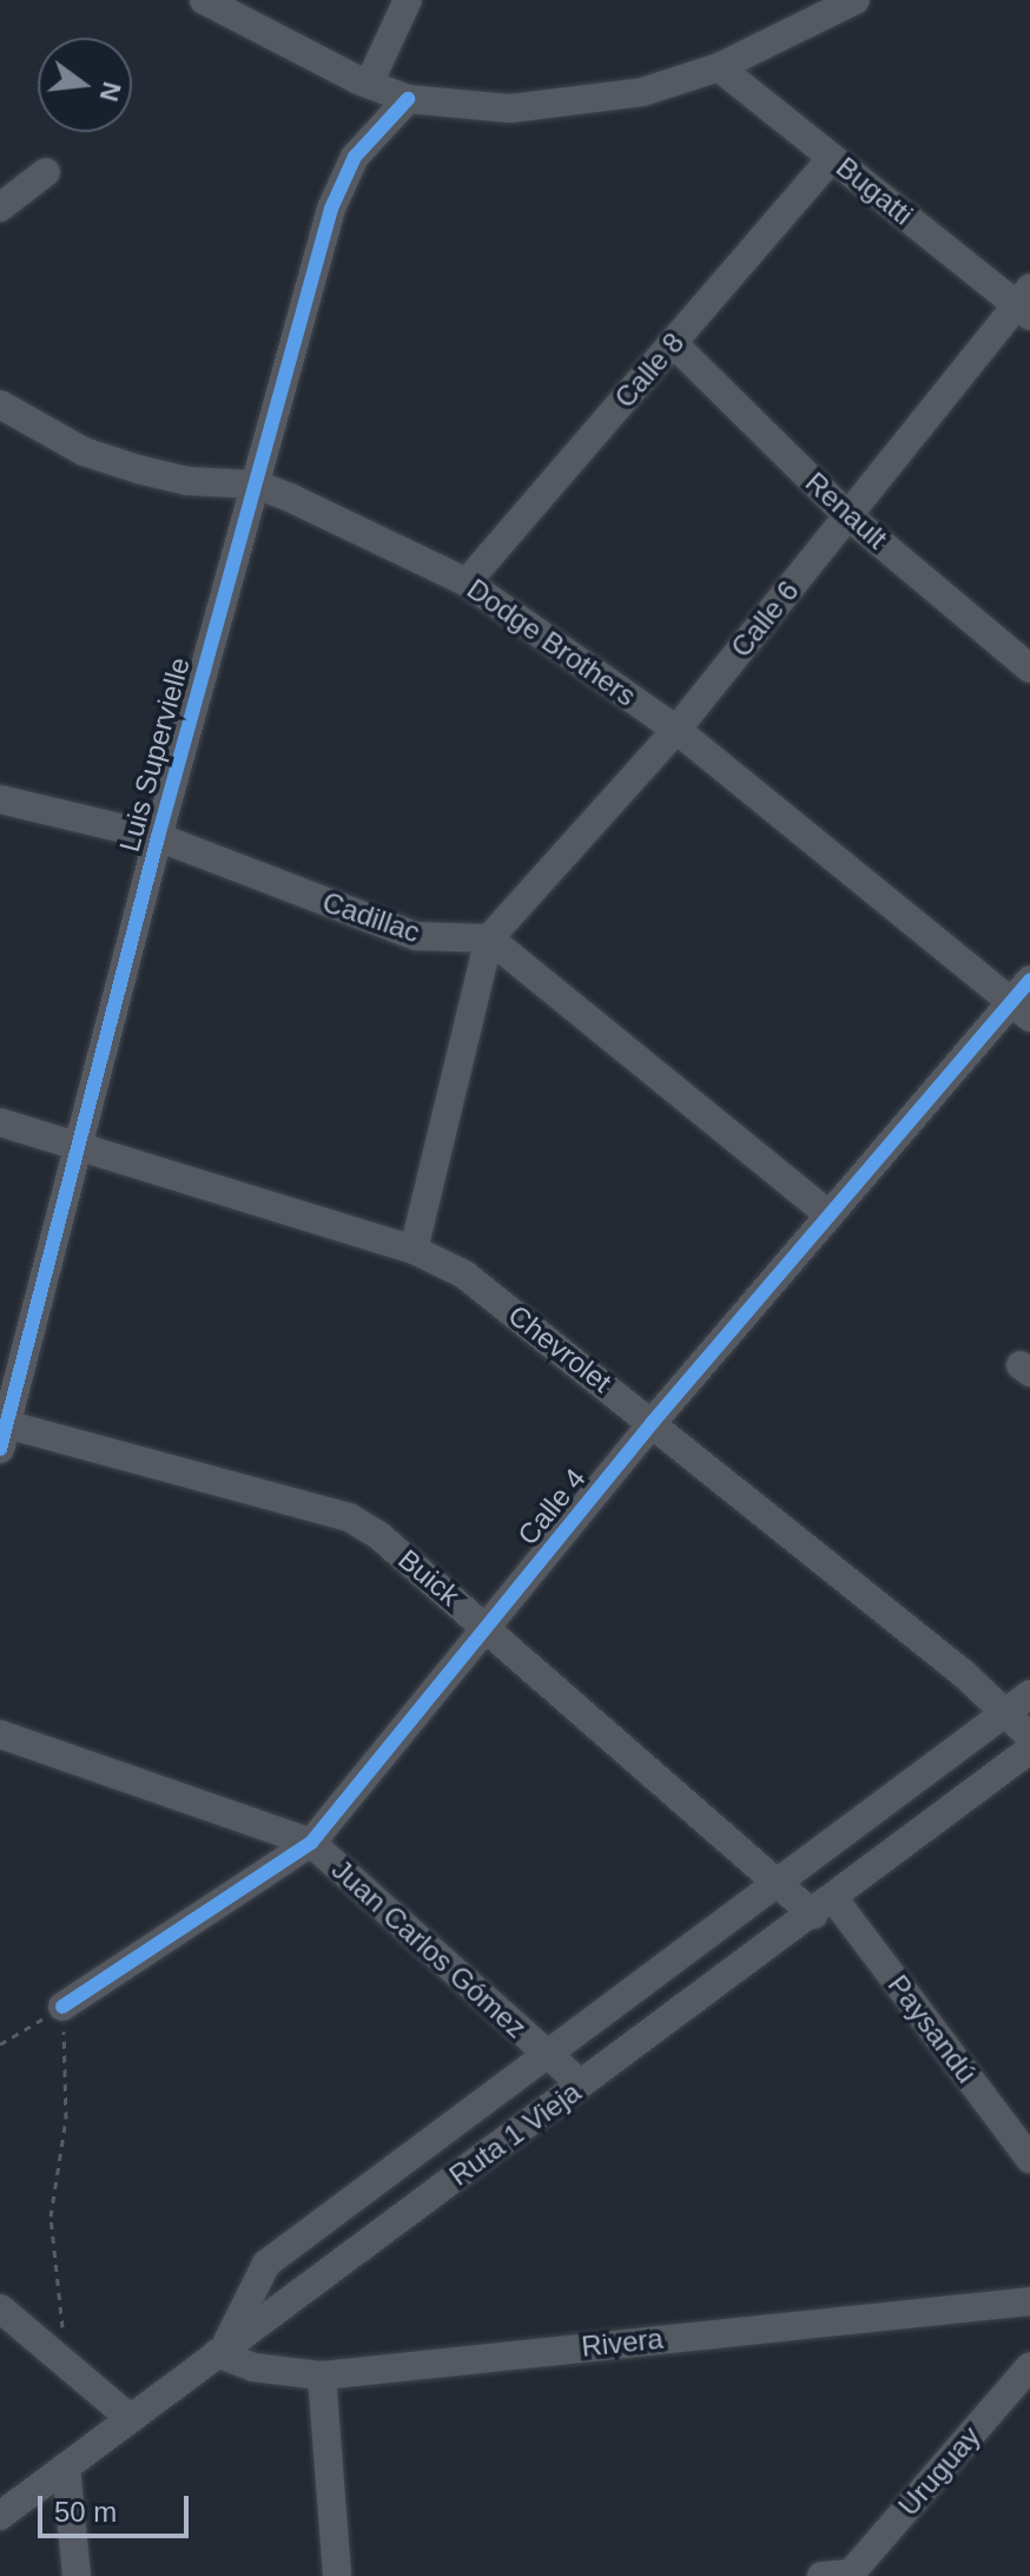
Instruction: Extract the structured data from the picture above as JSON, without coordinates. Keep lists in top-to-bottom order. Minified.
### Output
{"streets":{"street":["Bugatti","Calle 8","Renault","Calle 6","Dodge Brothers","Luis Supervielle","Cadillac","Chevrolet","Calle 4","Buick","Juan Carlos Gómez","Paysandú","Ruta 1 Vieja","Rivera","Uruguay"]},"crossings":[["Bugatti","Calle 8"],["Bugatti","Calle 6"],["Calle 8","Renault"],["Calle 8","Dodge Brothers"],["Renault","Calle 6"],["Calle 6","Dodge Brothers"],["Calle 6","Cadillac"],["Dodge Brothers","Luis Supervielle"],["Dodge Brothers","Calle 4"],["Luis Supervielle","Cadillac"],["Luis Supervielle","Chevrolet"],["Luis Supervielle","Buick"],["Chevrolet","Calle 4"],["Calle 4","Buick"],["Calle 4","Juan Carlos Gómez"],["Buick","Paysandú"],["Buick","Ruta 1 Vieja"],["Juan Carlos Gómez","Ruta 1 Vieja"],["Paysandú","Ruta 1 Vieja"],["Ruta 1 Vieja","Rivera"]],"scale_bar":"50 m","north":"right"}
